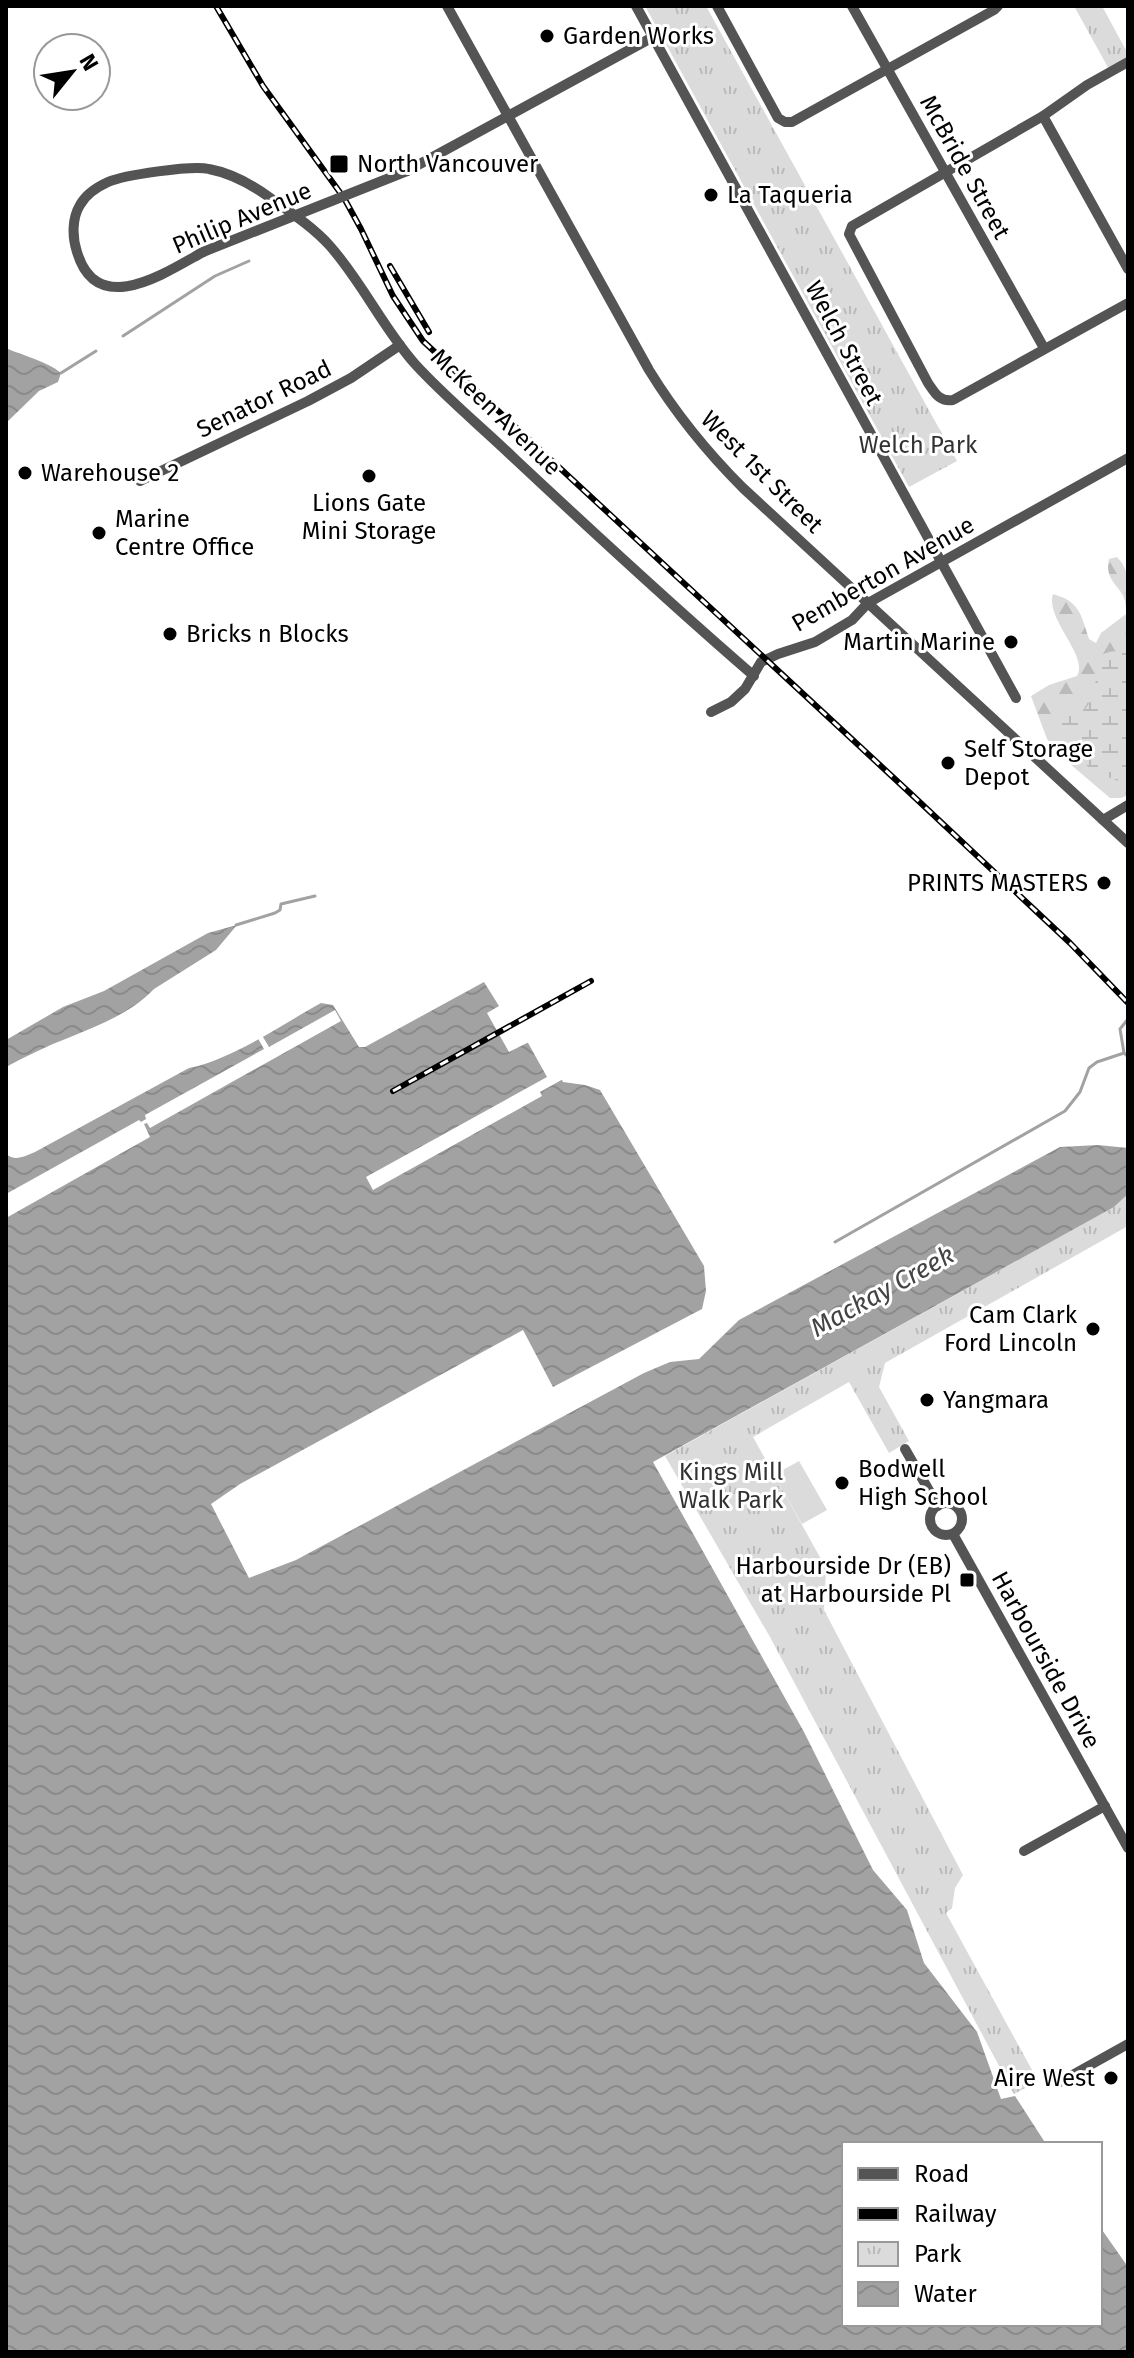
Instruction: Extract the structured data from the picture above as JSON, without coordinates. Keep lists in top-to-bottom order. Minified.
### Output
{"streets":{"street":["McBride Street","Philip Avenue","Welch Street","Senator Road","McKeen Avenue","West 1st Street","Pemberton Avenue","Harbourside Drive"]},"crossings":[["Philip Avenue","Welch Street"],["Philip Avenue","McKeen Avenue"],["Philip Avenue","West 1st Street"],["Welch Street","Pemberton Avenue"],["Senator Road","McKeen Avenue"],["McKeen Avenue","Pemberton Avenue"],["West 1st Street","Pemberton Avenue"]],"water":["Mackay Creek"],"parks":["Welch Park","Kings Mill Walk Park"],"places":{"other":["Garden Works","La Taqueria","Warehouse 2","Lions Gate Mini Storage","Marine Centre Office","Bricks n Blocks","Martin Marine","Self Storage Depot","PRINTS MASTERS","Cam Clark Ford Lincoln","Yangmara","Bodwell High School","Aire West"],"transit":["North Vancouver","Harbourside Dr (EB) at Harbourside Pl"]},"legend":["Road","Railway","Park","Water"],"north":"top right"}
